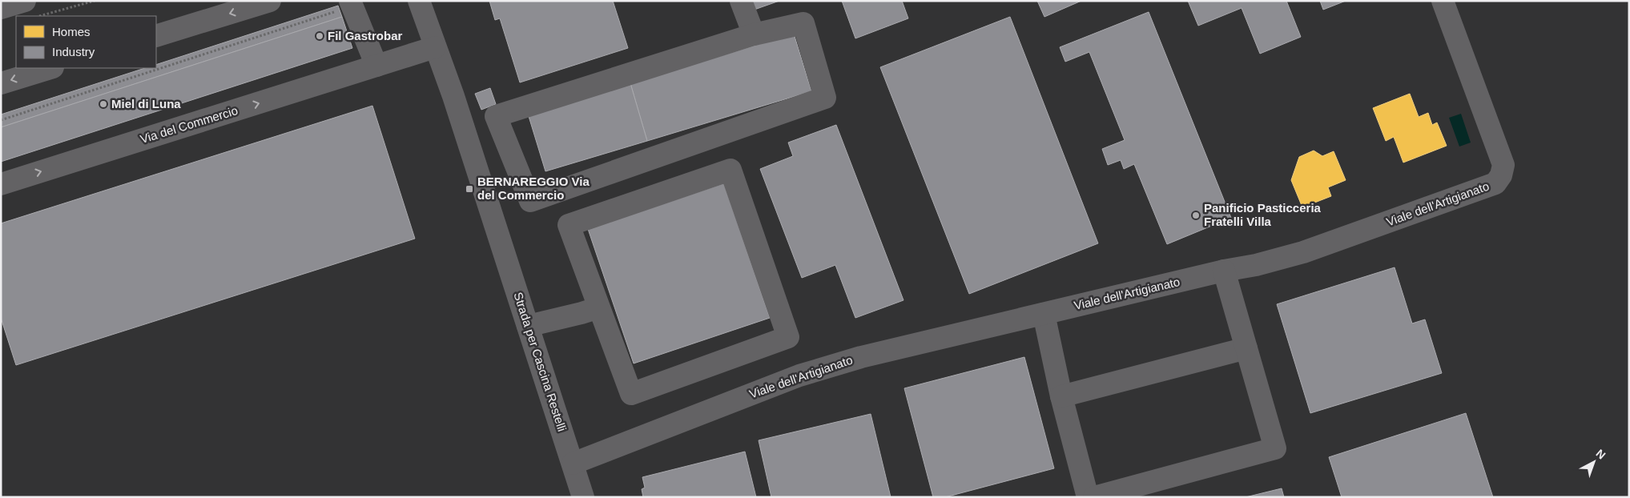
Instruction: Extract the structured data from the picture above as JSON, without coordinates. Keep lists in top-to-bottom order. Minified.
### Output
{"streets":{"street":["Via del Commercio","Viale dell'Artigianato","Strada per Cascina Restelli"]},"crossings":[["Via del Commercio","Strada per Cascina Restelli"],["Viale dell'Artigianato","Strada per Cascina Restelli"]],"places":{"other":["Fil Gastrobar","Miel di Luna","Panificio Pasticceria Fratelli Villa"],"transit":["BERNAREGGIO Via del Commercio"]},"legend":["Homes","Industry"],"north":"top right"}
